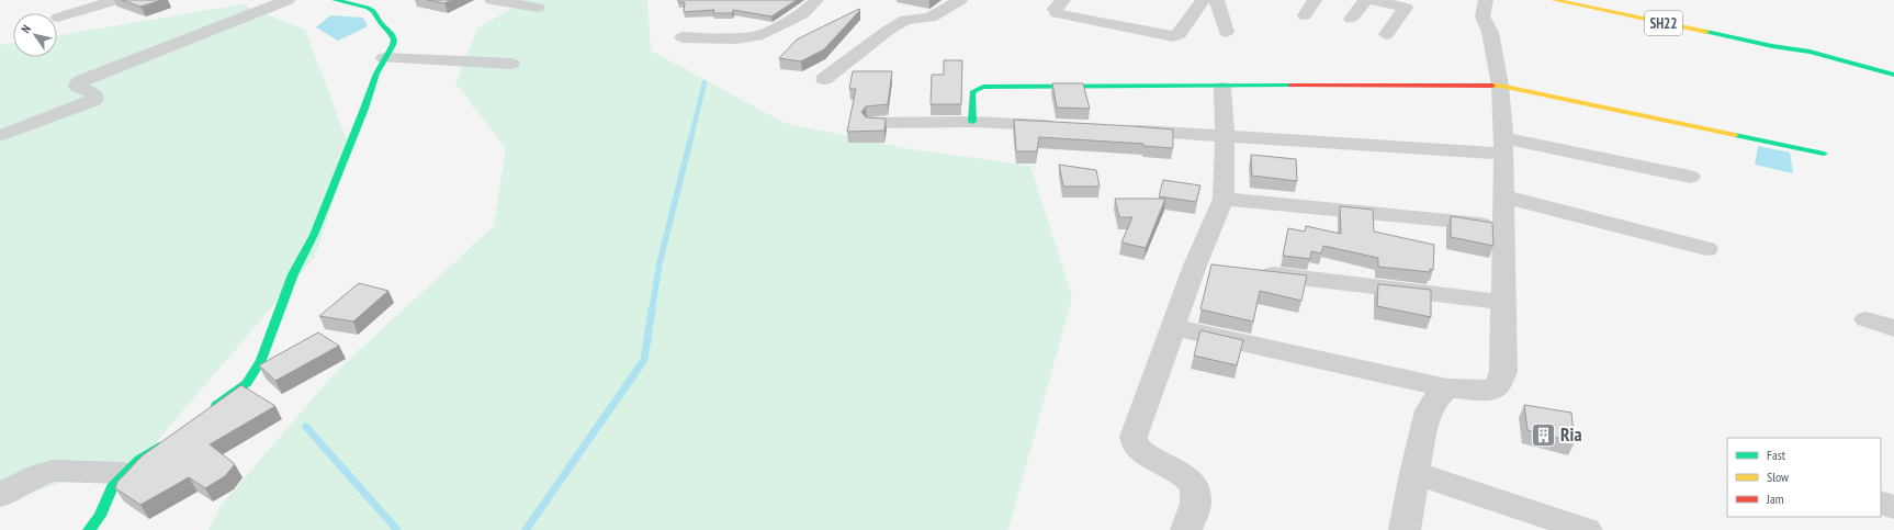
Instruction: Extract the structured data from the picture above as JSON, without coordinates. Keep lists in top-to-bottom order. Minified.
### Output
{"streets":{"street":["SH22"]},"places":{"building":["Ria"]},"legend":["Fast","Slow","Jam"],"north":"top left"}
